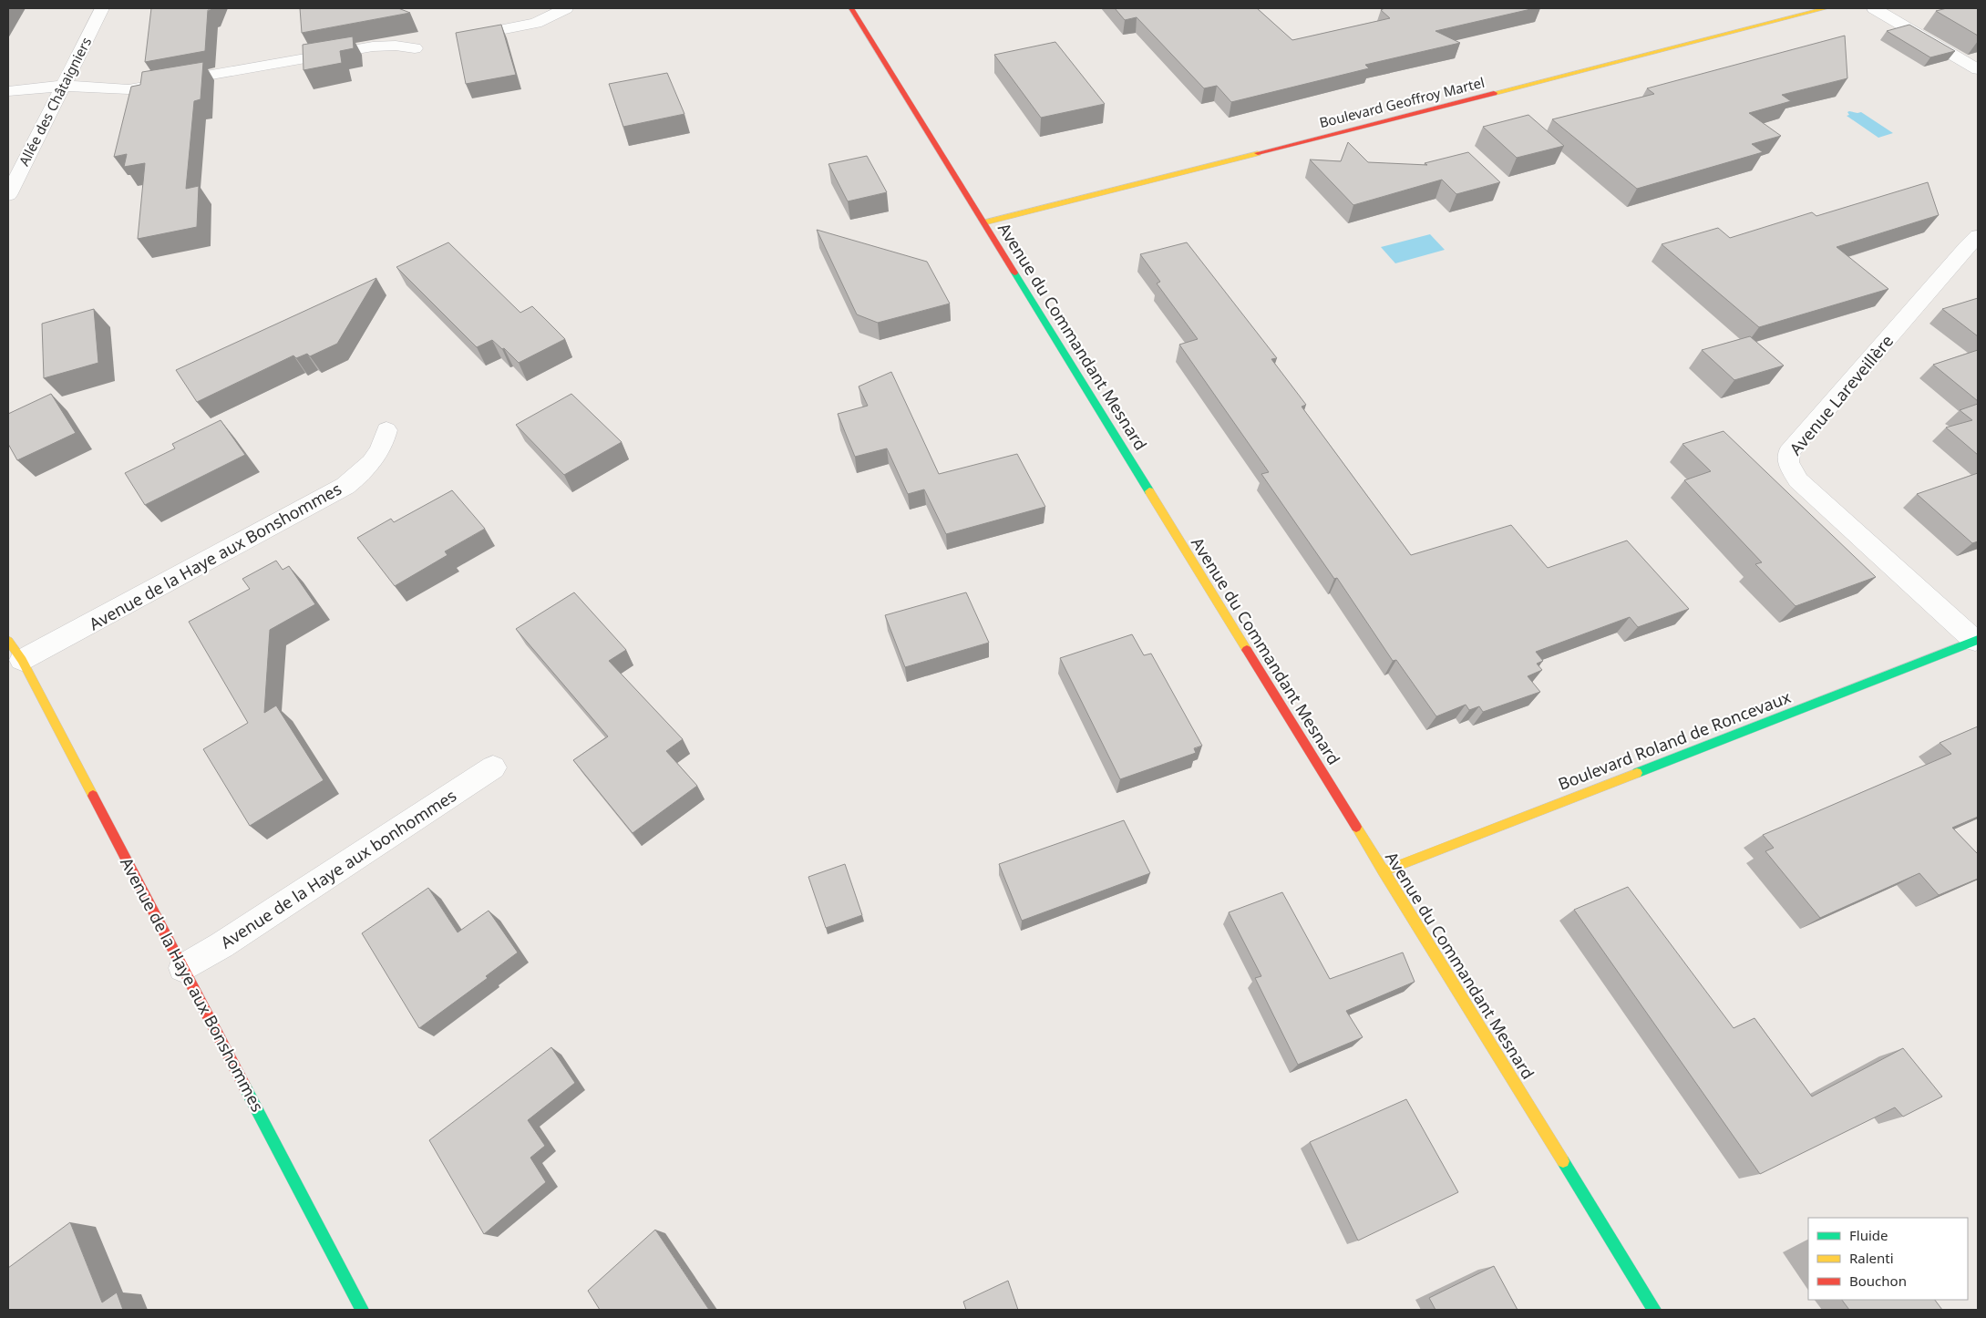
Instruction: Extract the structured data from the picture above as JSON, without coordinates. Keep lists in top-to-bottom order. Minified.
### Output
{"streets":{"street":["Allée des Châtaigniers","Boulevard Geoffroy Martel","Avenue du Commandant Mesnard","Avenue Lareveillère","Avenue de la Haye aux Bonshommes","Boulevard Roland de Roncevaux","Avenue de la Haye aux bonhommes"]},"crossings":[["Boulevard Geoffroy Martel","Avenue du Commandant Mesnard"],["Avenue du Commandant Mesnard","Boulevard Roland de Roncevaux"],["Avenue Lareveillère","Boulevard Roland de Roncevaux"],["Avenue de la Haye aux Bonshommes","Avenue de la Haye aux bonhommes"]],"legend":["Fluide","Ralenti","Bouchon"]}
